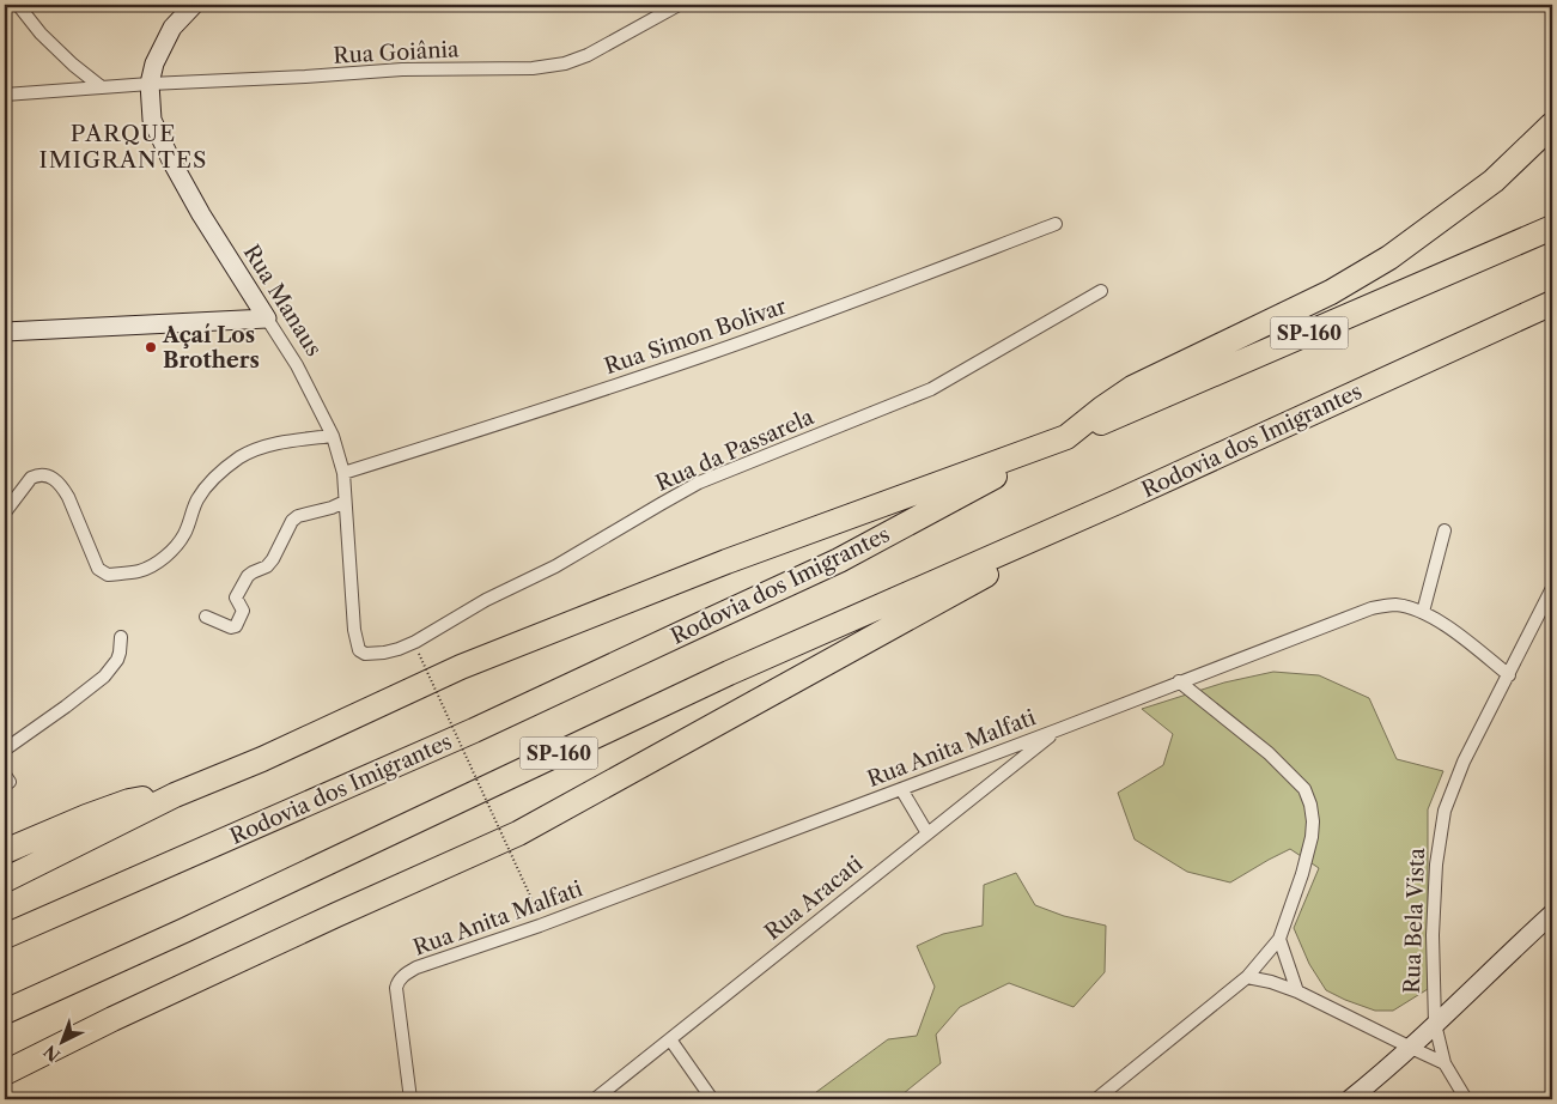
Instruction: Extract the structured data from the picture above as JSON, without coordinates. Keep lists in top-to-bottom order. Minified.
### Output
{"streets":{"highway":["SP-160","Rodovia dos Imigrantes"],"street":["Rua Goiânia","Rua Manaus","Rua Simon Bolivar","Rua da Passarela","Rua Anita Malfati","Rua Aracati","Rua Bela Vista"]},"crossings":[["Rua Goiânia","Rua Manaus"],["Rua Manaus","Rua Simon Bolivar"],["Rua Manaus","Rua da Passarela"],["Rua Anita Malfati","Rua Aracati"],["Rua Anita Malfati","Rua Bela Vista"]],"districts":["PARQUE IMIGRANTES"],"places":["Açaí Los Brothers"],"north":"bottom left"}
